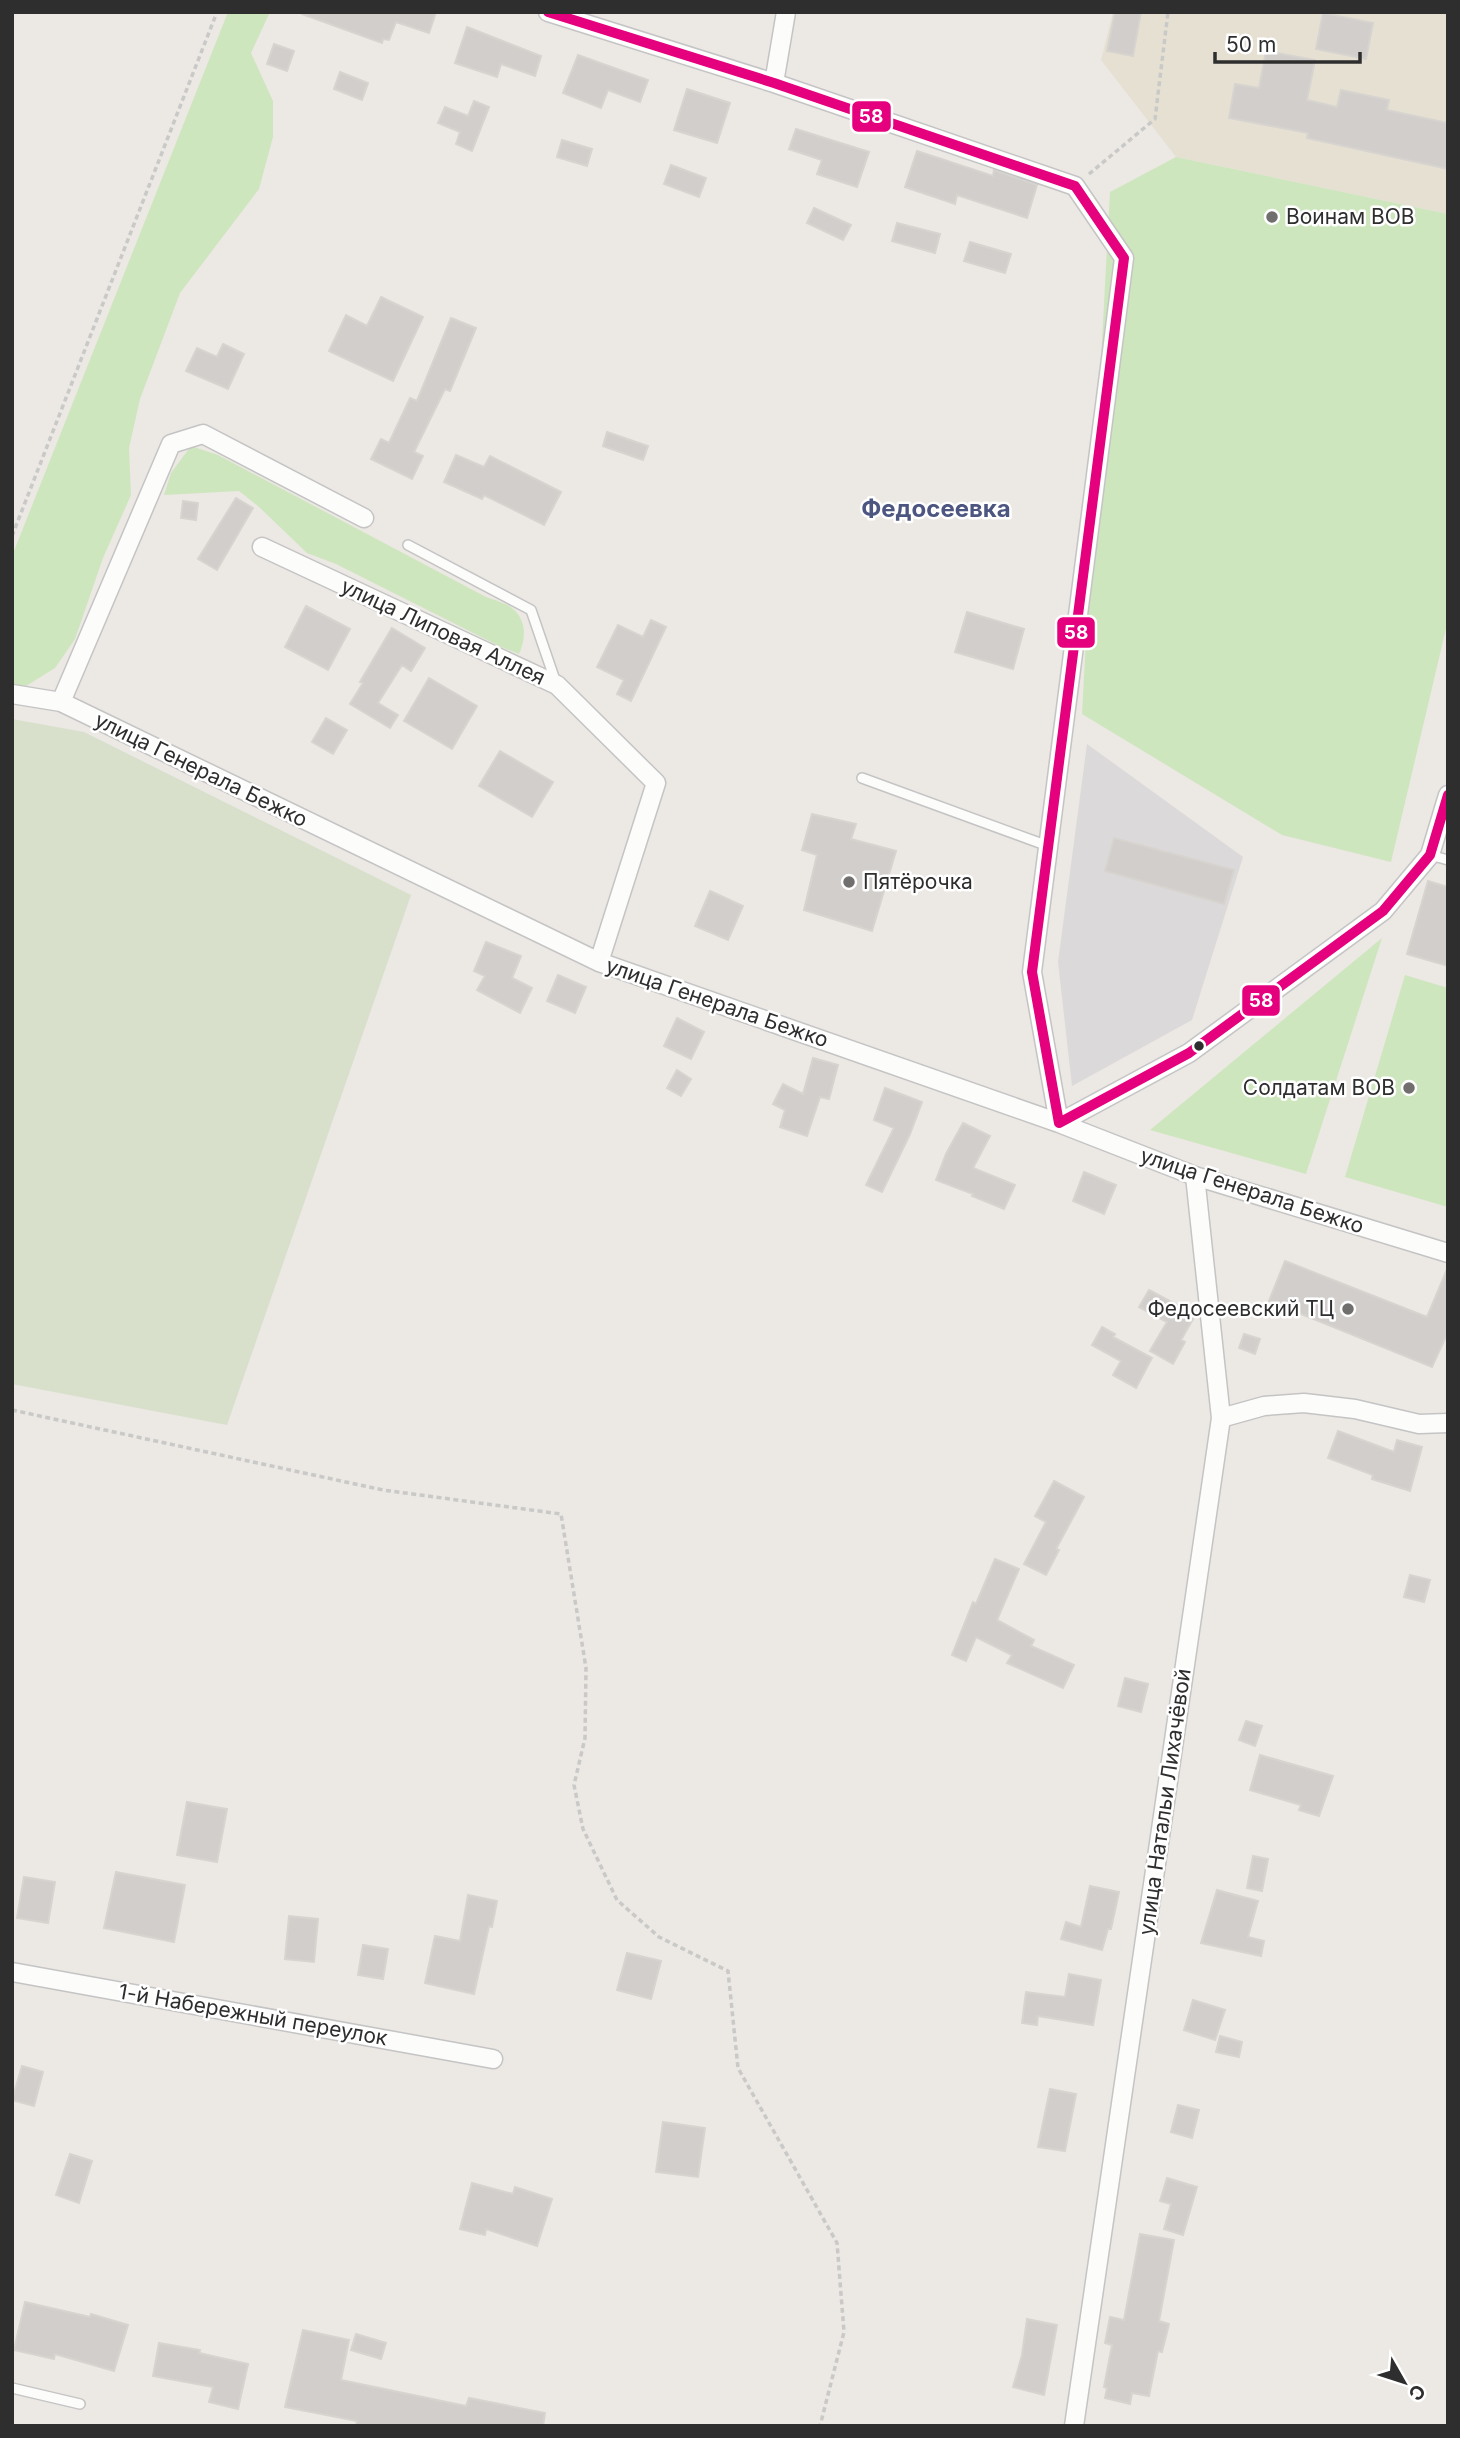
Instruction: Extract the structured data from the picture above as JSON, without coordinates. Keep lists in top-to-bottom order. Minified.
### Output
{"streets":{"street":["улица Липовая Аллея","улица Генерала Бежко","улица Натальи Лихачёвой","1-й Набережный переулок"]},"crossings":[["улица Липовая Аллея","улица Генерала Бежко"],["улица Генерала Бежко","улица Натальи Лихачёвой"]],"districts":["Федосеевка"],"places":["Воинам ВОВ","Пятёрочка","Солдатам ВОВ","Федосеевский ТЦ"],"lines":["transit line 58"],"scale_bar":"50 m","north":"bottom right"}
